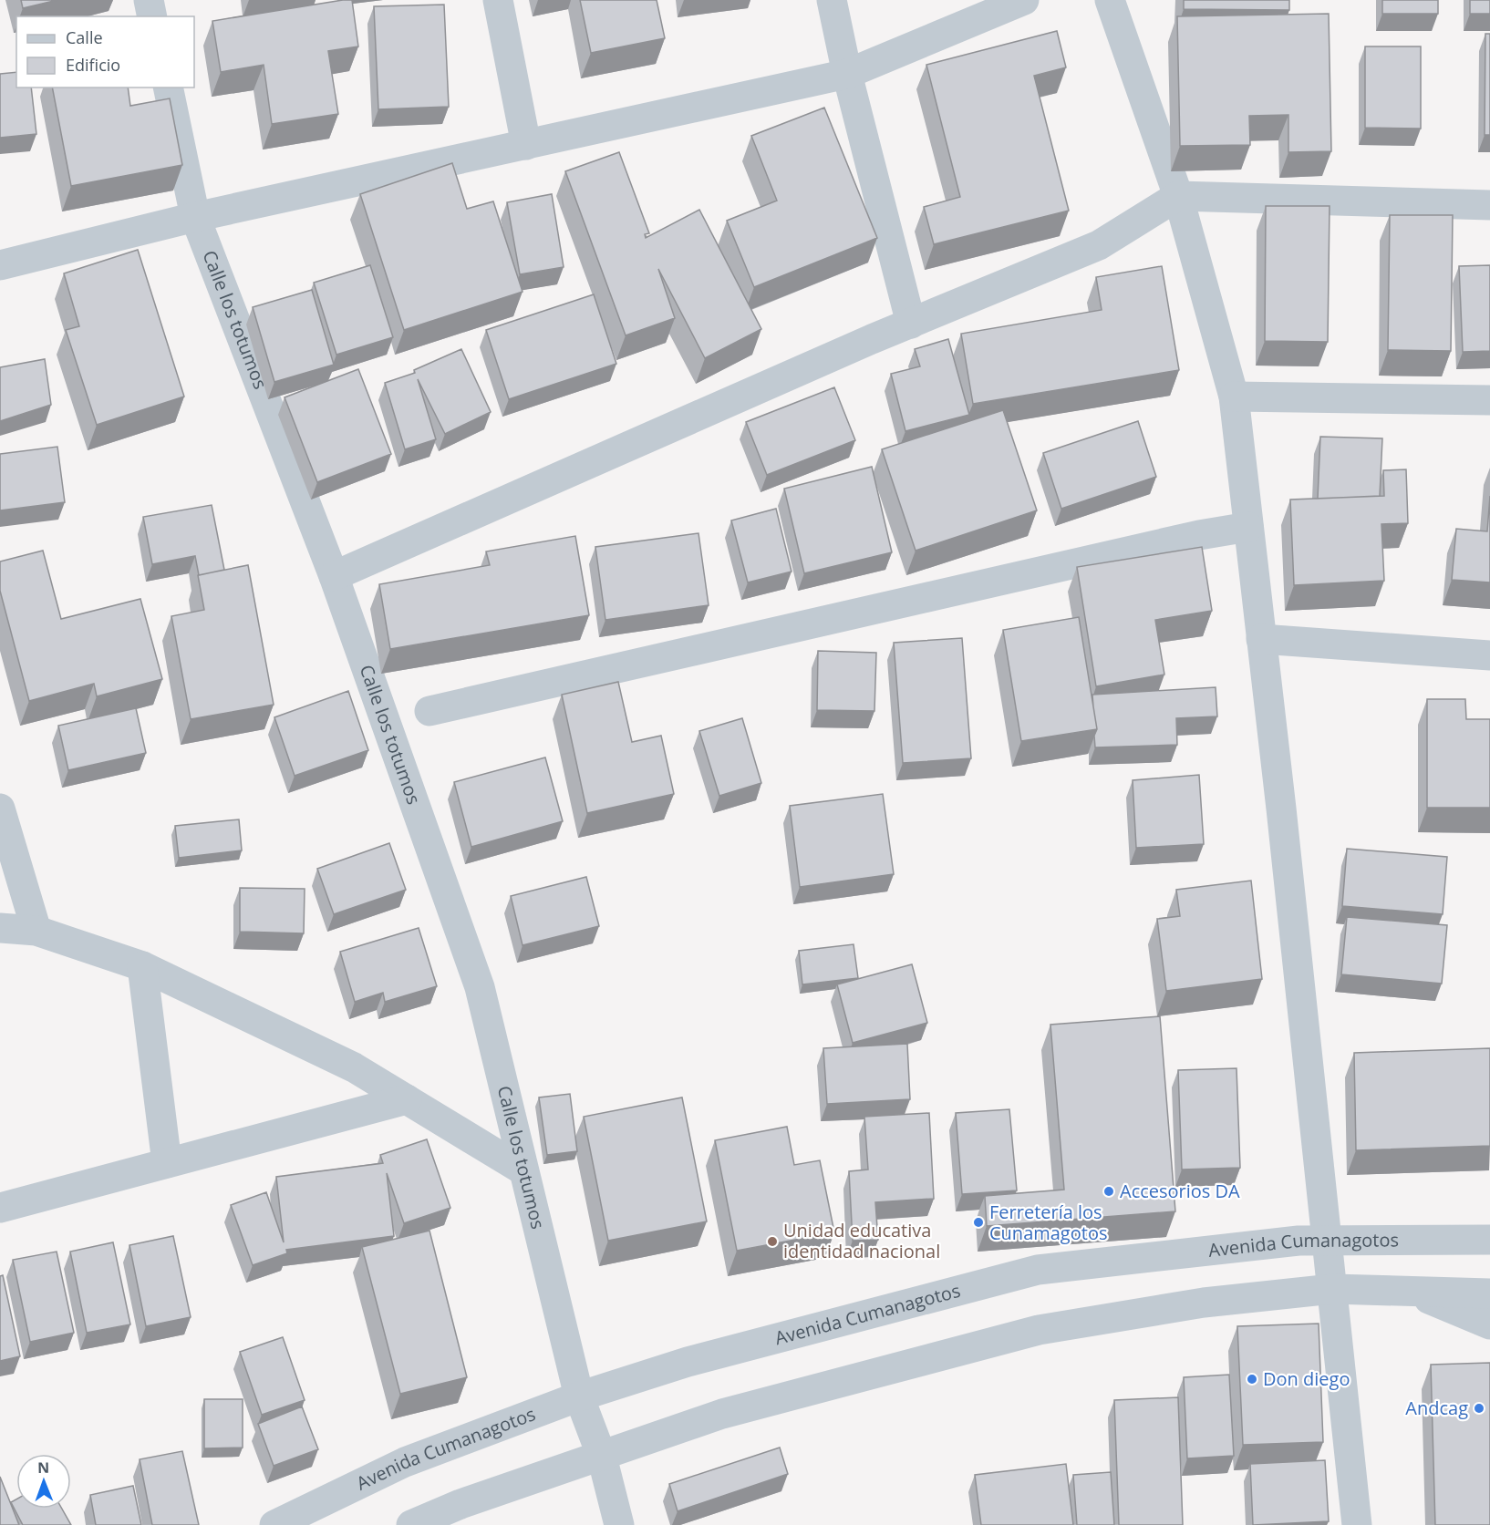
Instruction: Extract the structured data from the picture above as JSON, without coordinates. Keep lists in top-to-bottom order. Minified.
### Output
{"streets":{"street":["Calle los totumos","Avenida Cumanagotos"]},"crossings":[["Calle los totumos","Avenida Cumanagotos"]],"places":["Accesorios DA","Ferretería los Cunamagotos","Unidad educativa identidad nacional","Don diego","Andcag"],"legend":["Calle","Edificio"],"north":"top"}
